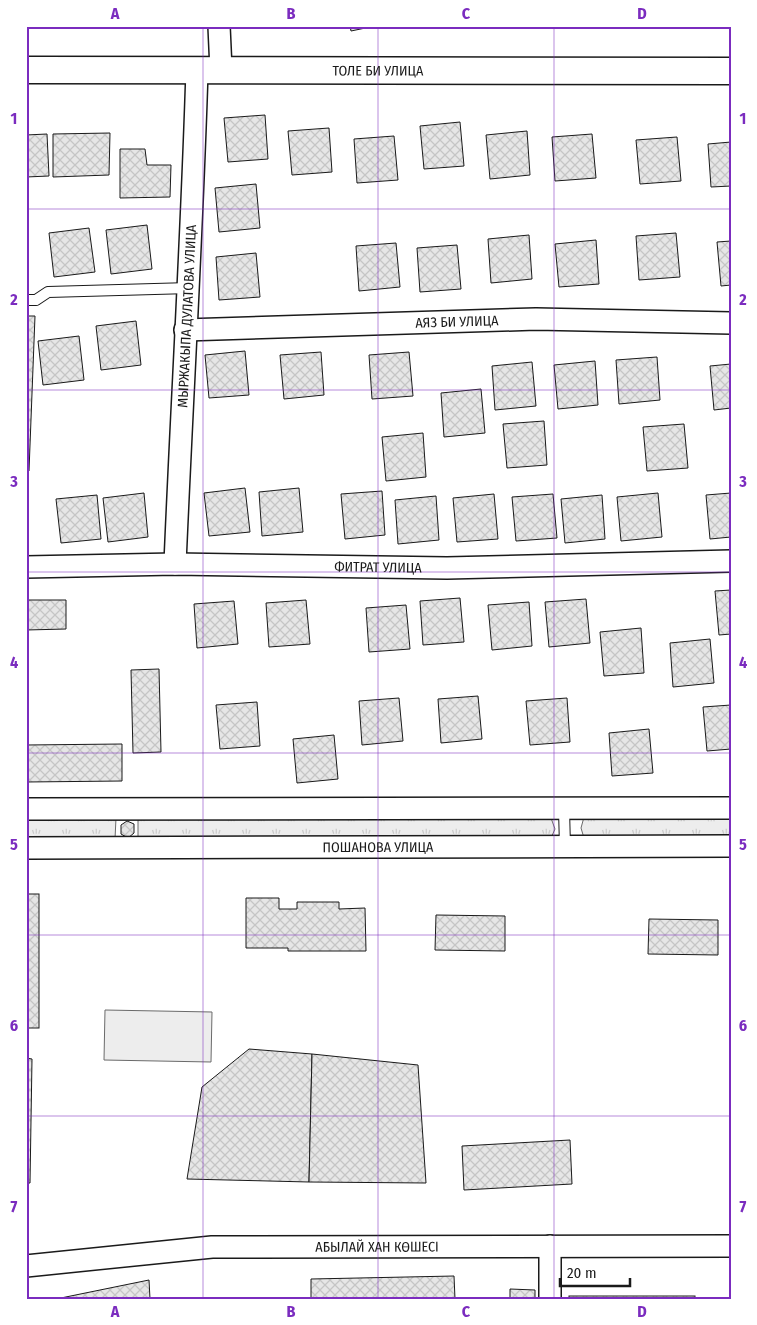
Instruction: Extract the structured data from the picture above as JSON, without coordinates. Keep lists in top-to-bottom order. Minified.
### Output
{"streets":{"street":["ТОЛЕ БИ УЛИЦА","МЫРЖАКЫПА ДУЛАТОВА УЛИЦА","АЯЗ БИ УЛИЦА","ФИТРАТ УЛИЦА","ПОШАНОВА УЛИЦА","АБЫЛАЙ ХАН КӨШЕСІ"]},"crossings":[["ТОЛЕ БИ УЛИЦА","МЫРЖАКЫПА ДУЛАТОВА УЛИЦА"],["МЫРЖАКЫПА ДУЛАТОВА УЛИЦА","АЯЗ БИ УЛИЦА"],["МЫРЖАКЫПА ДУЛАТОВА УЛИЦА","ФИТРАТ УЛИЦА"]],"scale_bar":"20 m","grid":{"columns":["A","B","C","D"],"rows":["1","2","3","4","5","6","7"]}}
